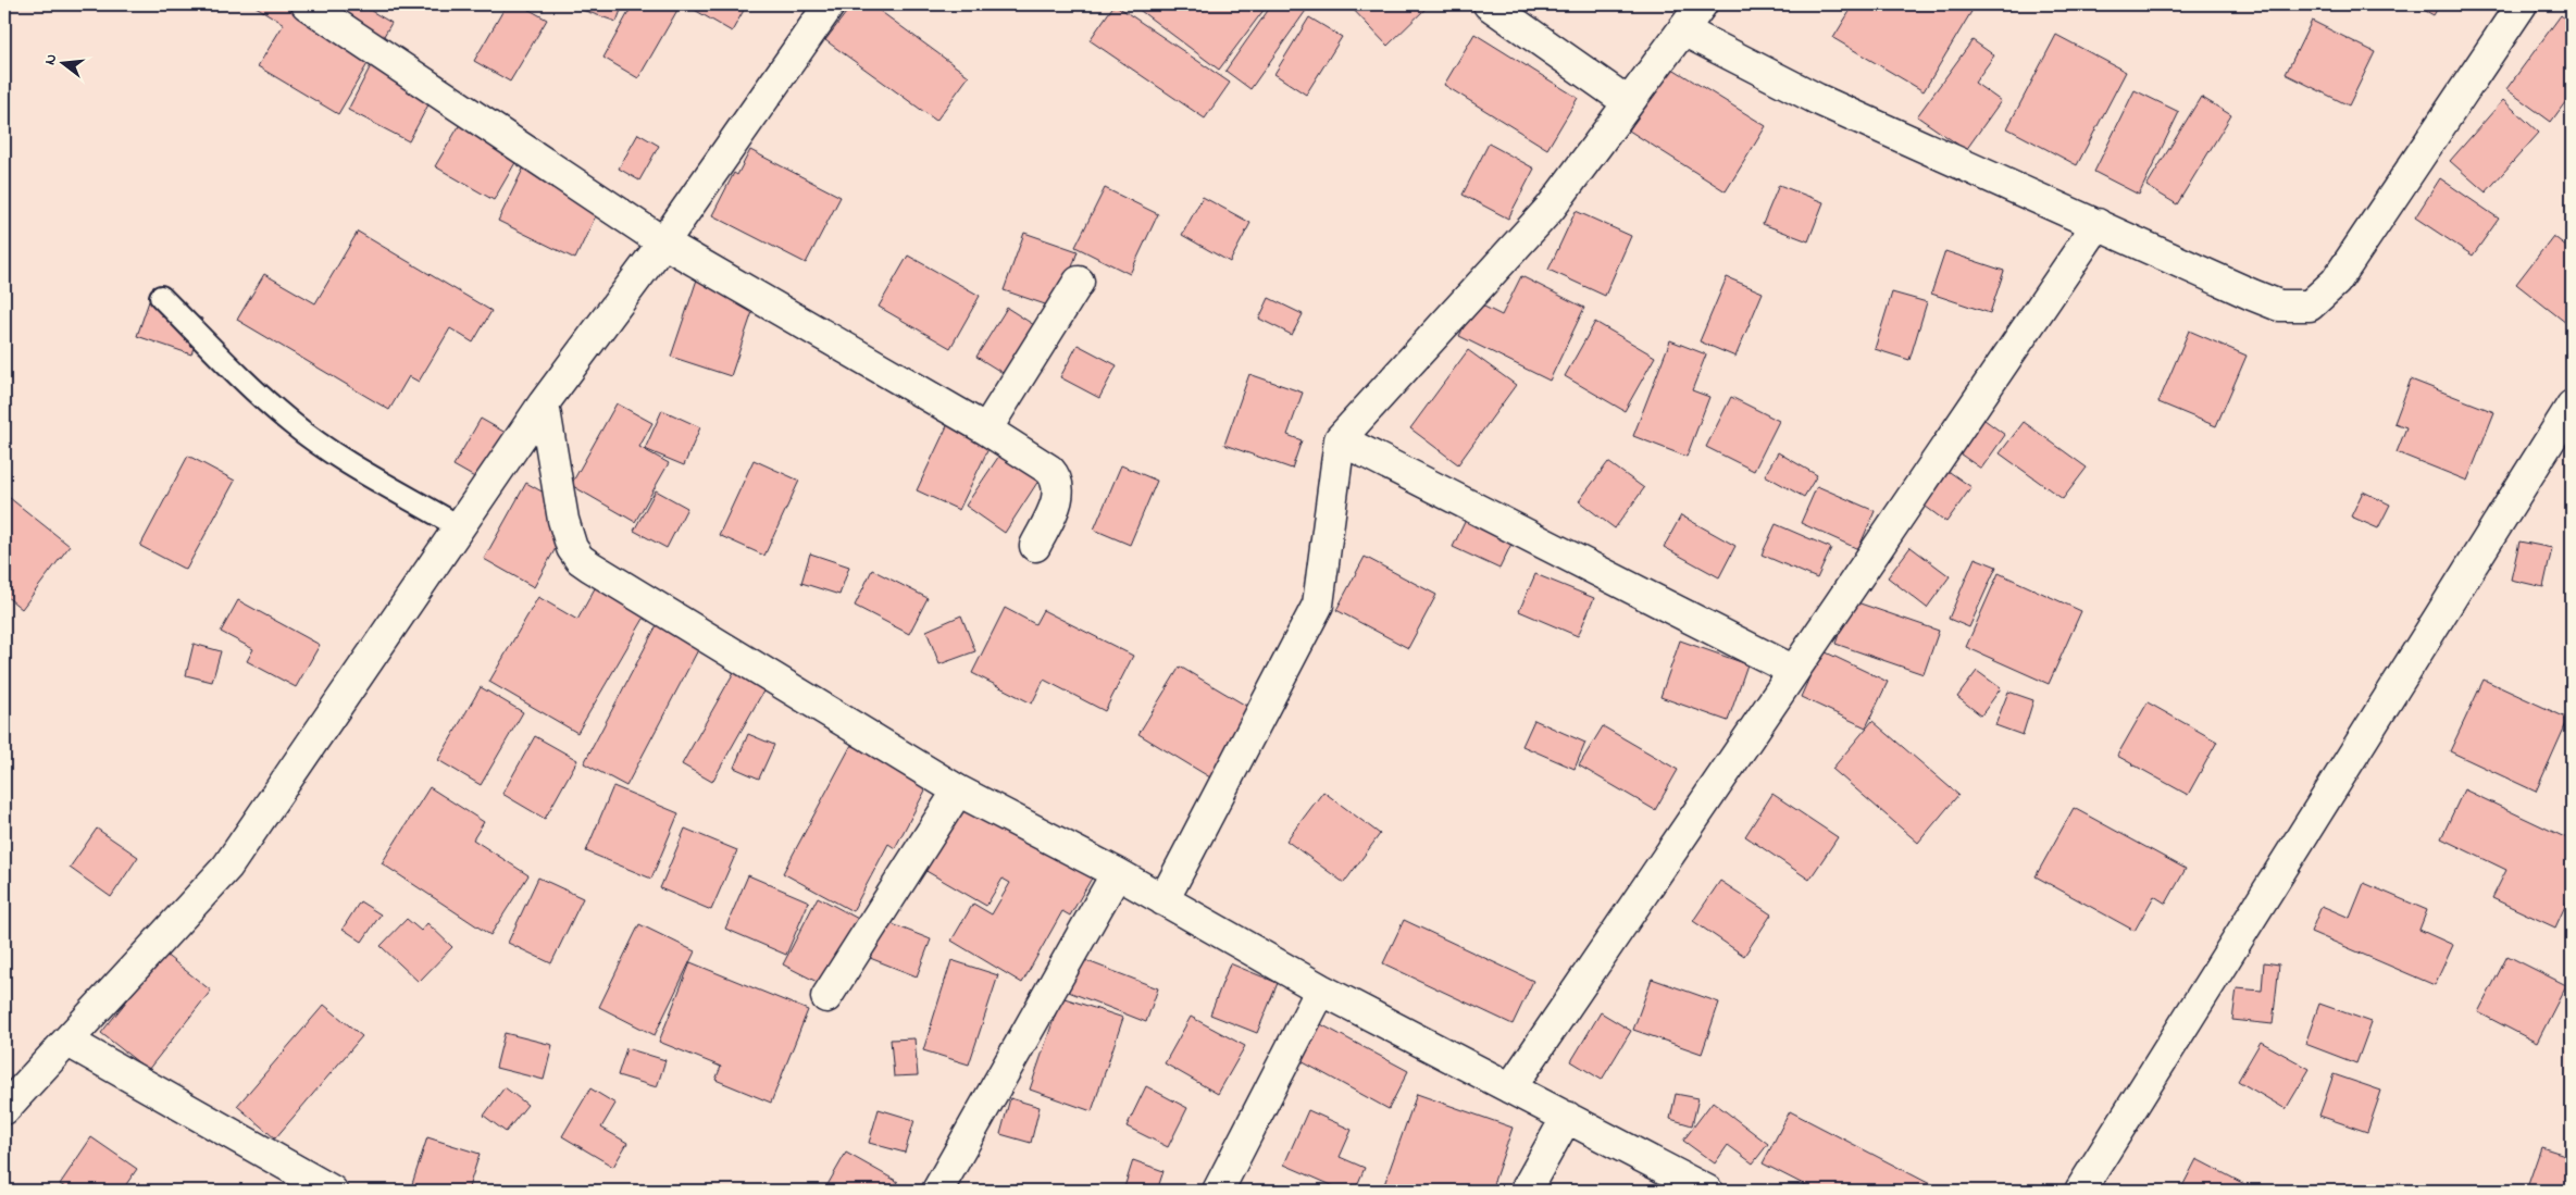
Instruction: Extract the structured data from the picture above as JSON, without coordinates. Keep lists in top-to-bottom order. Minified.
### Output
{"north":"left"}
